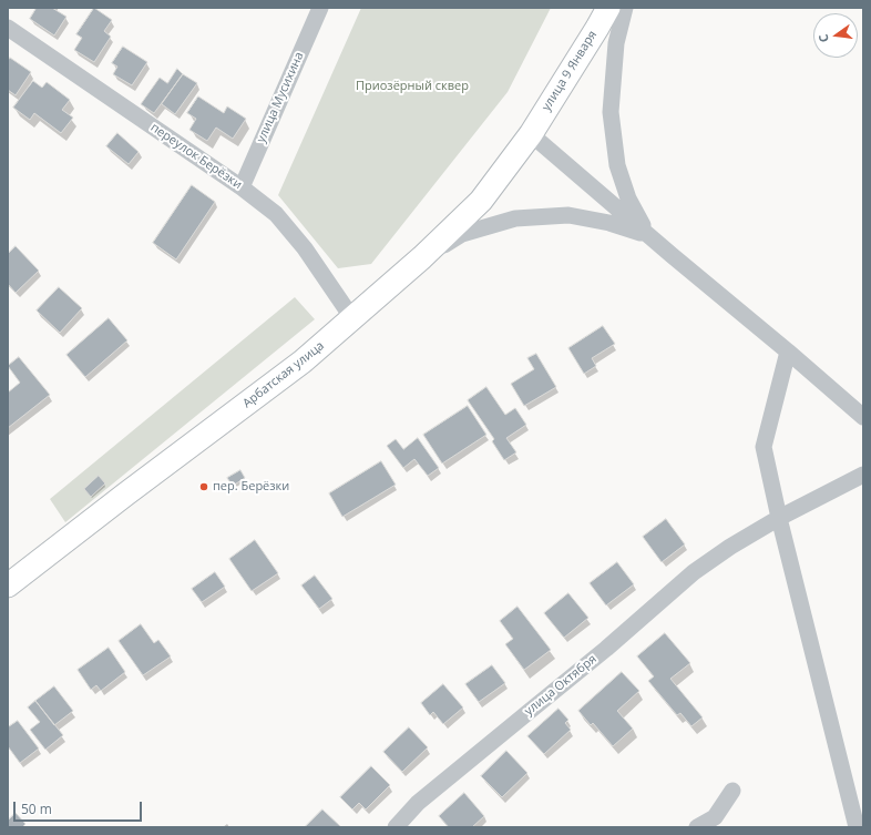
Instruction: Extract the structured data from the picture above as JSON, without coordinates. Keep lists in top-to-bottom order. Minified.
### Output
{"streets":{"main road":["улица 9 Января","Арбатская улица"],"street":["улица Мусихина","переулок Берёзки","улица Октября"]},"crossings":[["улица 9 Января","Арбатская улица"],["улица Мусихина","переулок Берёзки"],["переулок Берёзки","Арбатская улица"]],"parks":["Приозёрный сквер"],"places":["пер. Берёзки"],"scale_bar":"50 m","north":"left"}
